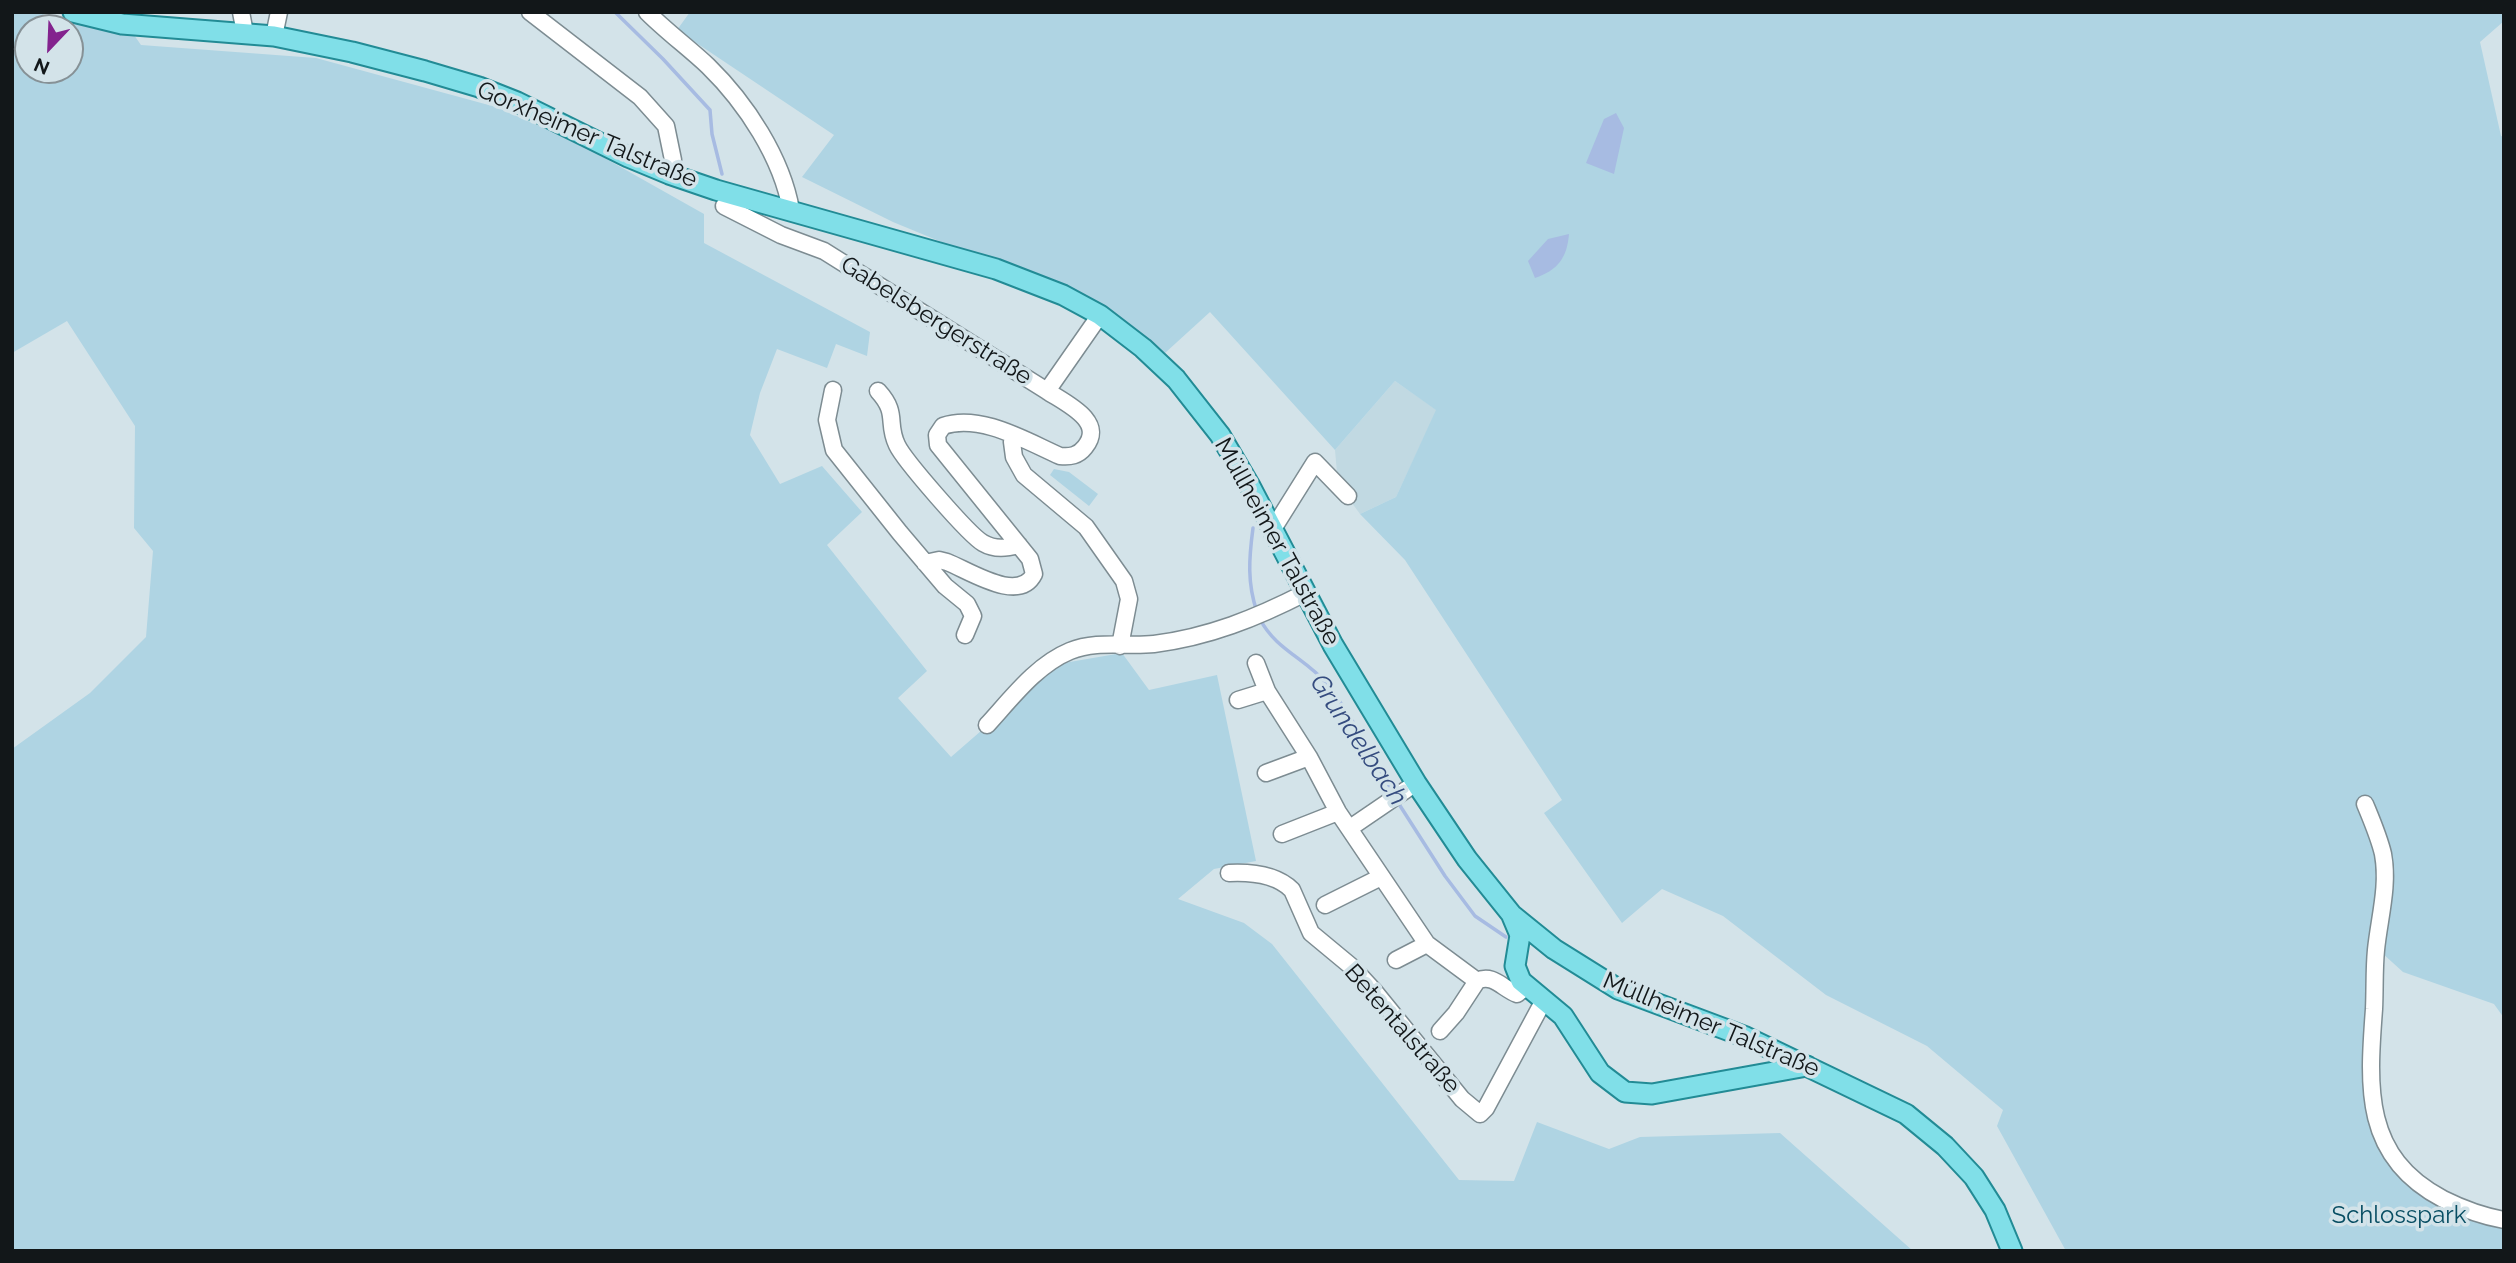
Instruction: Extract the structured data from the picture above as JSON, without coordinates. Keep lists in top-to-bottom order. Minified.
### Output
{"streets":{"main road":["Gorxheimer Talstraße","Müllheimer Talstraße"],"street":["Gabelsbergerstraße","Betentalstraße"]},"crossings":[["Gorxheimer Talstraße","Gabelsbergerstraße"],["Gorxheimer Talstraße","Müllheimer Talstraße"]],"water":["Grundelbach"],"parks":["Schlosspark"],"north":"bottom left"}
